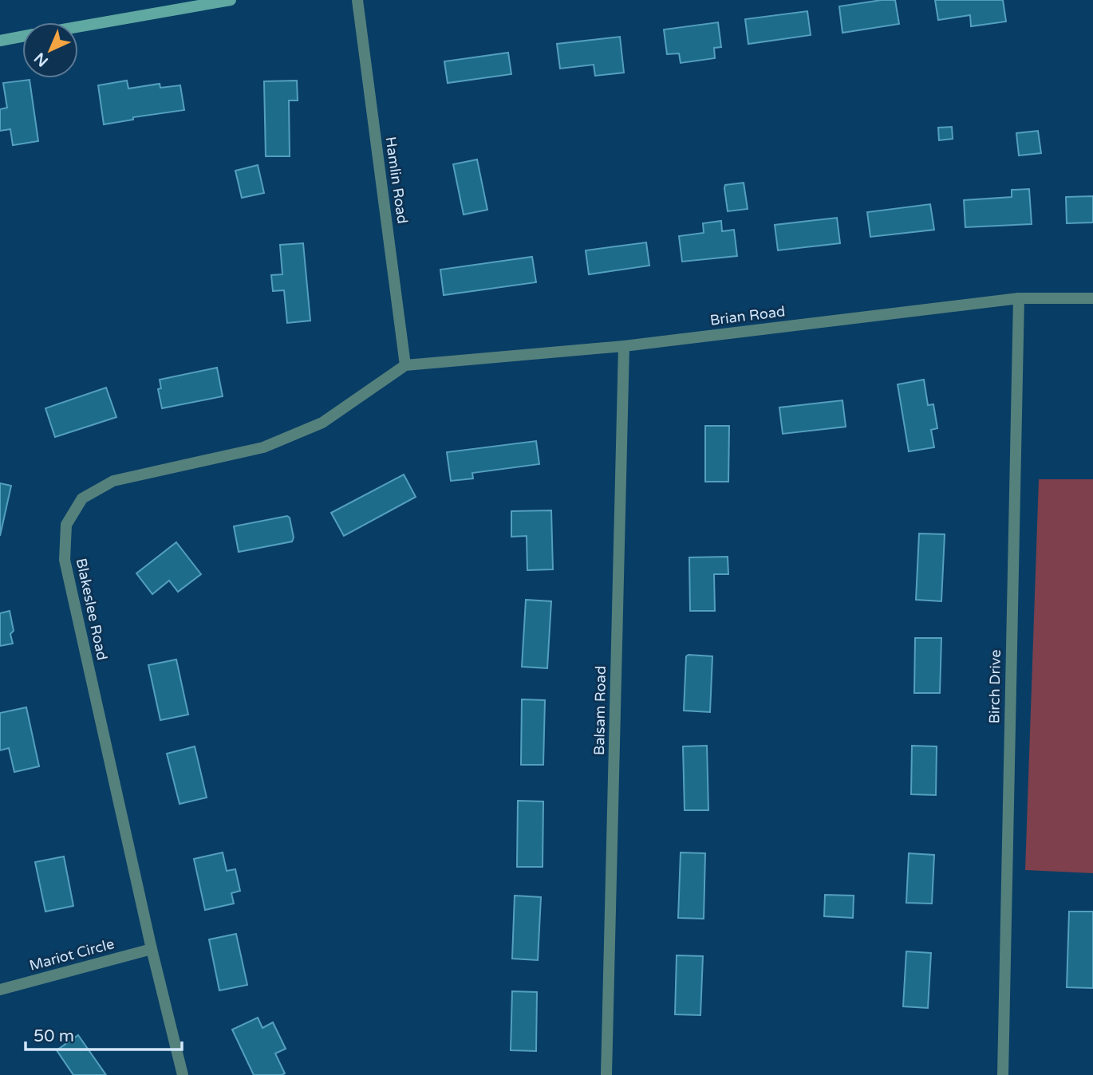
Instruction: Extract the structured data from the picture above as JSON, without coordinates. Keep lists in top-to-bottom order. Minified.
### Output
{"streets":{"street":["Hamlin Road","Brian Road","Blakeslee Road","Birch Drive","Balsam Road","Mariot Circle"]},"crossings":[["Hamlin Road","Brian Road"],["Hamlin Road","Blakeslee Road"],["Brian Road","Blakeslee Road"],["Brian Road","Birch Drive"],["Brian Road","Balsam Road"],["Blakeslee Road","Mariot Circle"]],"scale_bar":"50 m","north":"bottom left"}
